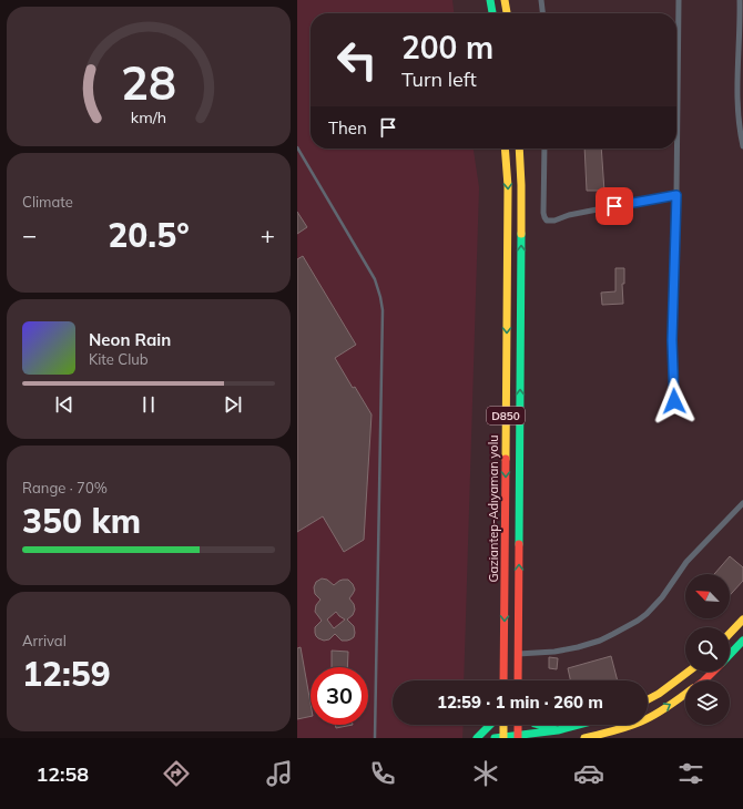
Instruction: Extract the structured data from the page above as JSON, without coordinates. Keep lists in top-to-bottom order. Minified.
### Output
{"streets":{"main road":["D850","Gaziantep-Adıyaman yolu"]},"north":"top left","page":{"turn":["200 m","Turn left"],"then":"Then","tile":["Climate",["Range · 70%","350 km"],["Arrival","12:59"]],"heat":["−","20.5°","+"],"song":["Neon Rain","Kite Club"],"limit":"30","trip":"12:59 · 1 min · 260 m","tabs":"12:58","gauge":["28","km/h"]}}
